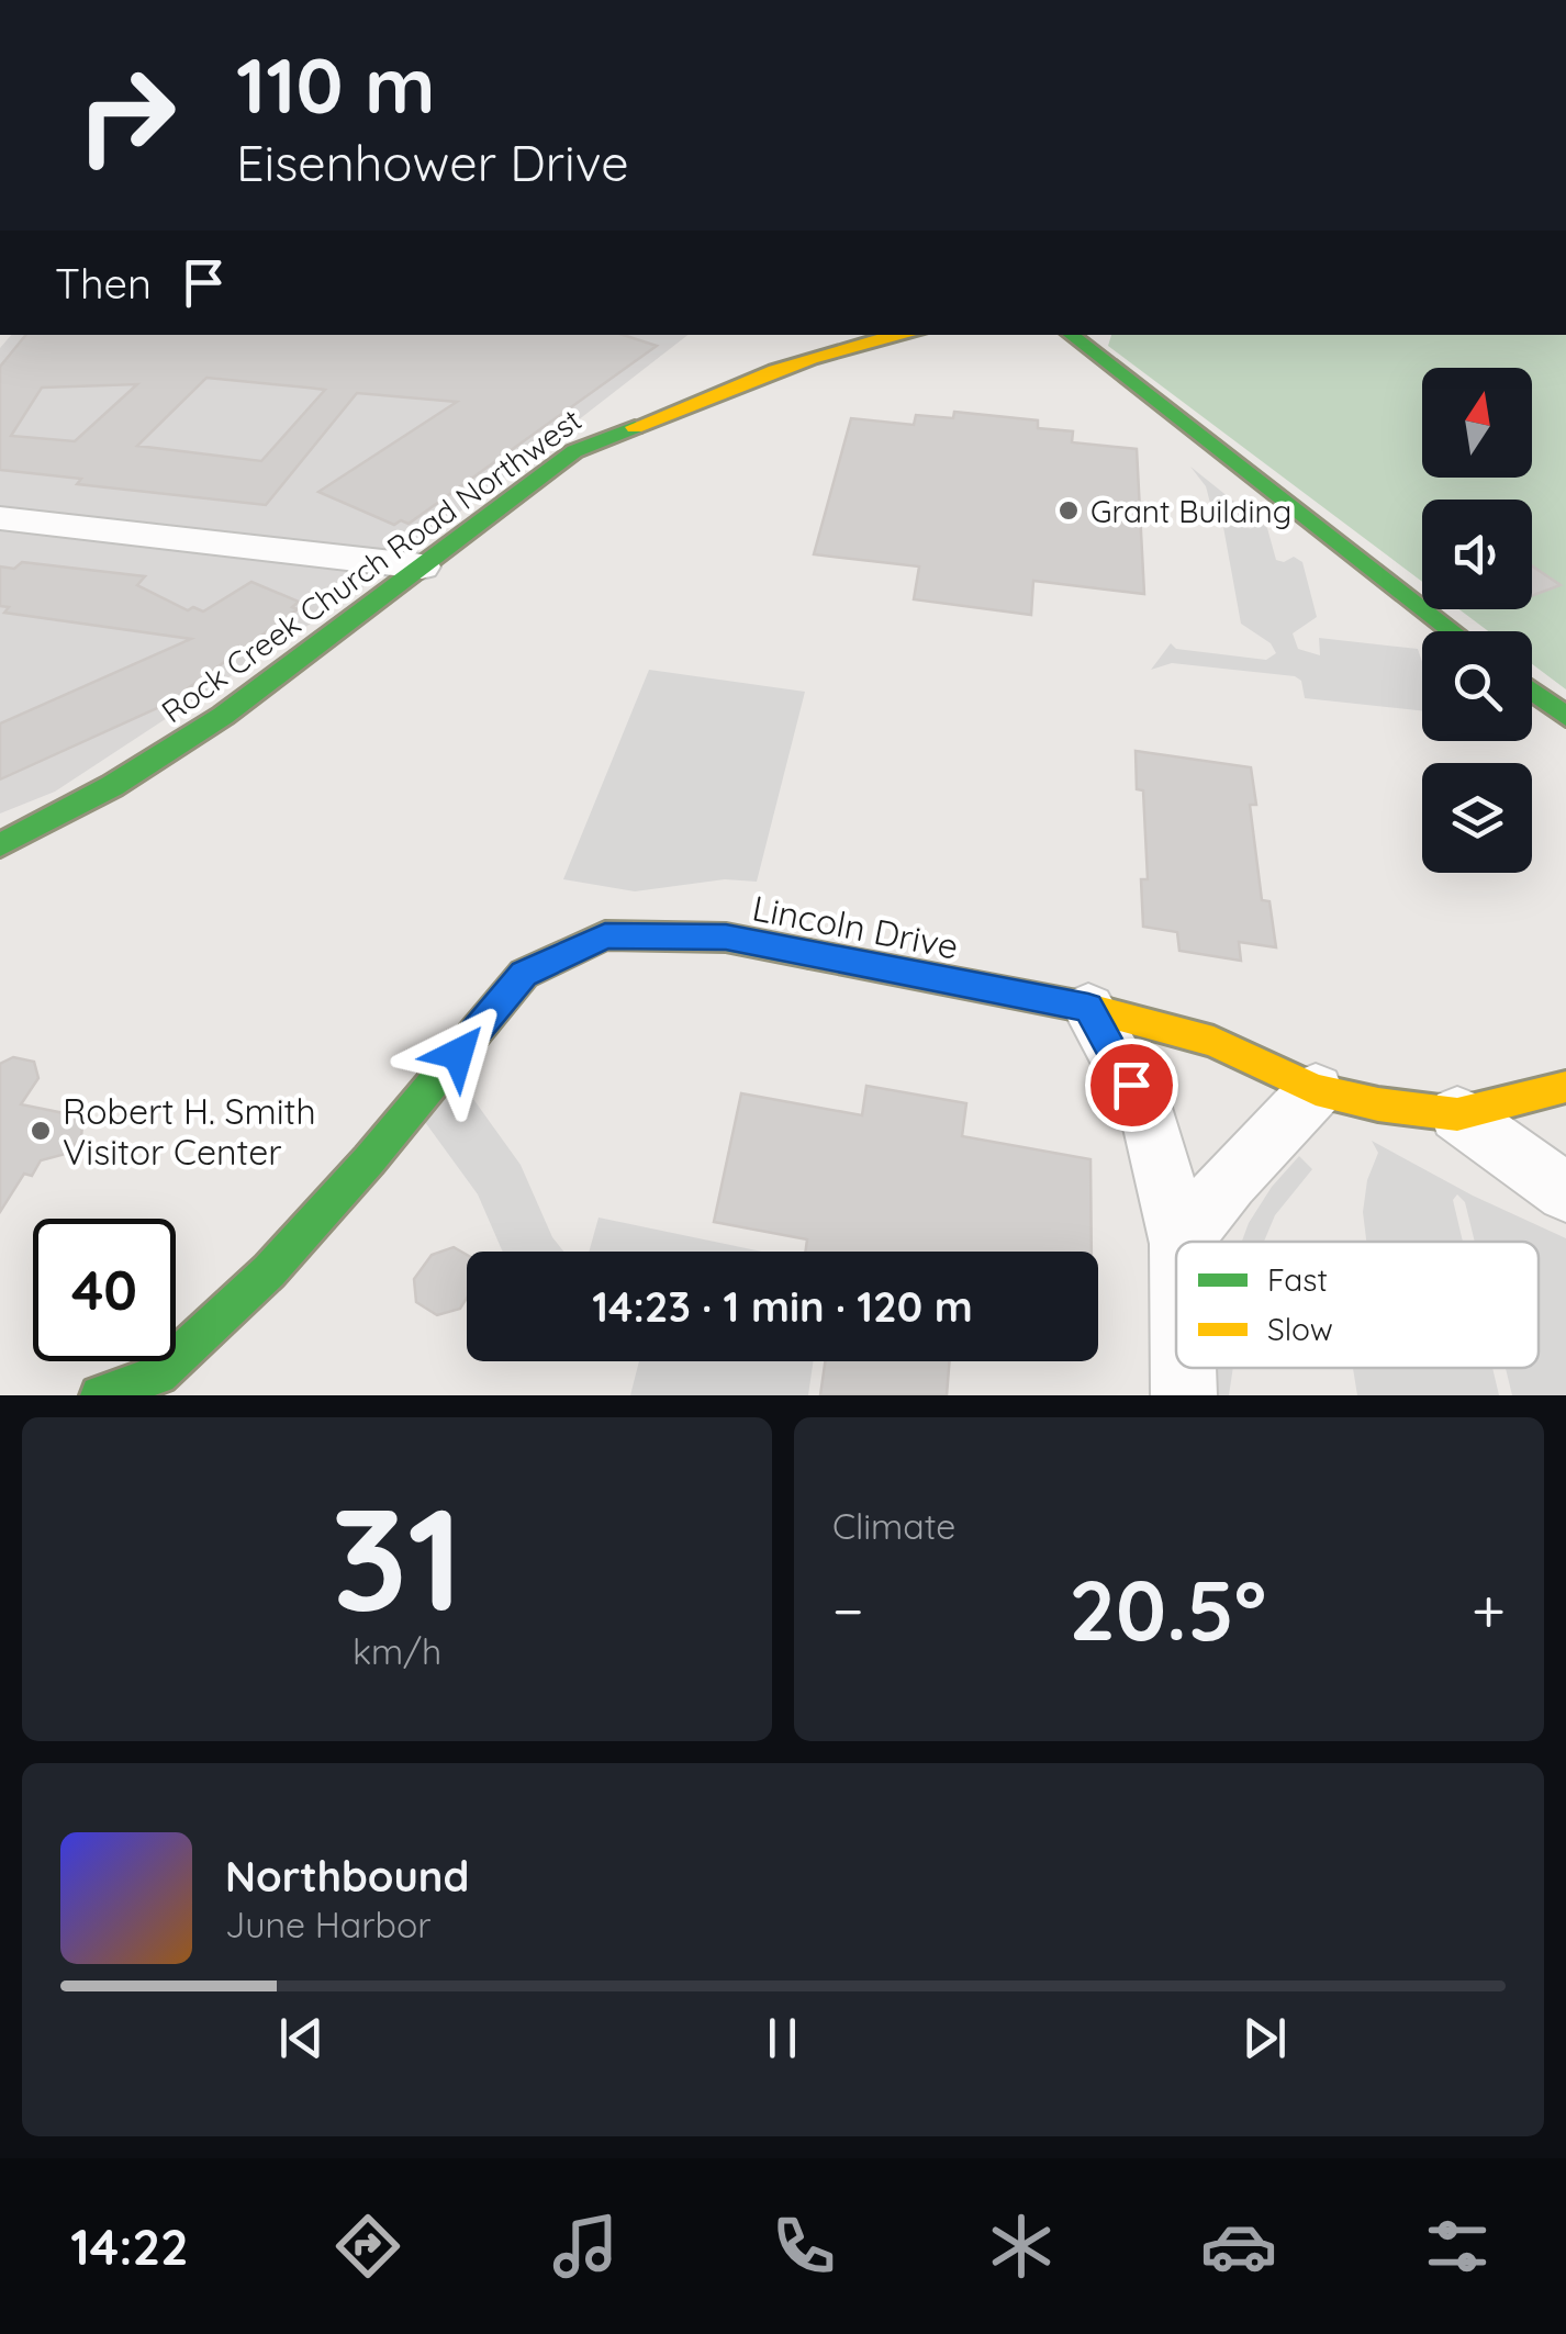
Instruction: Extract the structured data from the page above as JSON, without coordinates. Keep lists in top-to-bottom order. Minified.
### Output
{"streets":{"street":["Rock Creek Church Road Northwest","Lincoln Drive"]},"places":["Grant Building","Robert H. Smith Visitor Center"],"legend":["Fast","Slow"],"north":"top","page":{"turn":["110 m","Eisenhower Drive"],"then":"Then","limit":"40","trip":"14:23 · 1 min · 120 m","tile":[["31","km/h"],"Climate"],"heat":["−","20.5°","+"],"song":["Northbound","June Harbor"],"tabs":"14:22"}}
